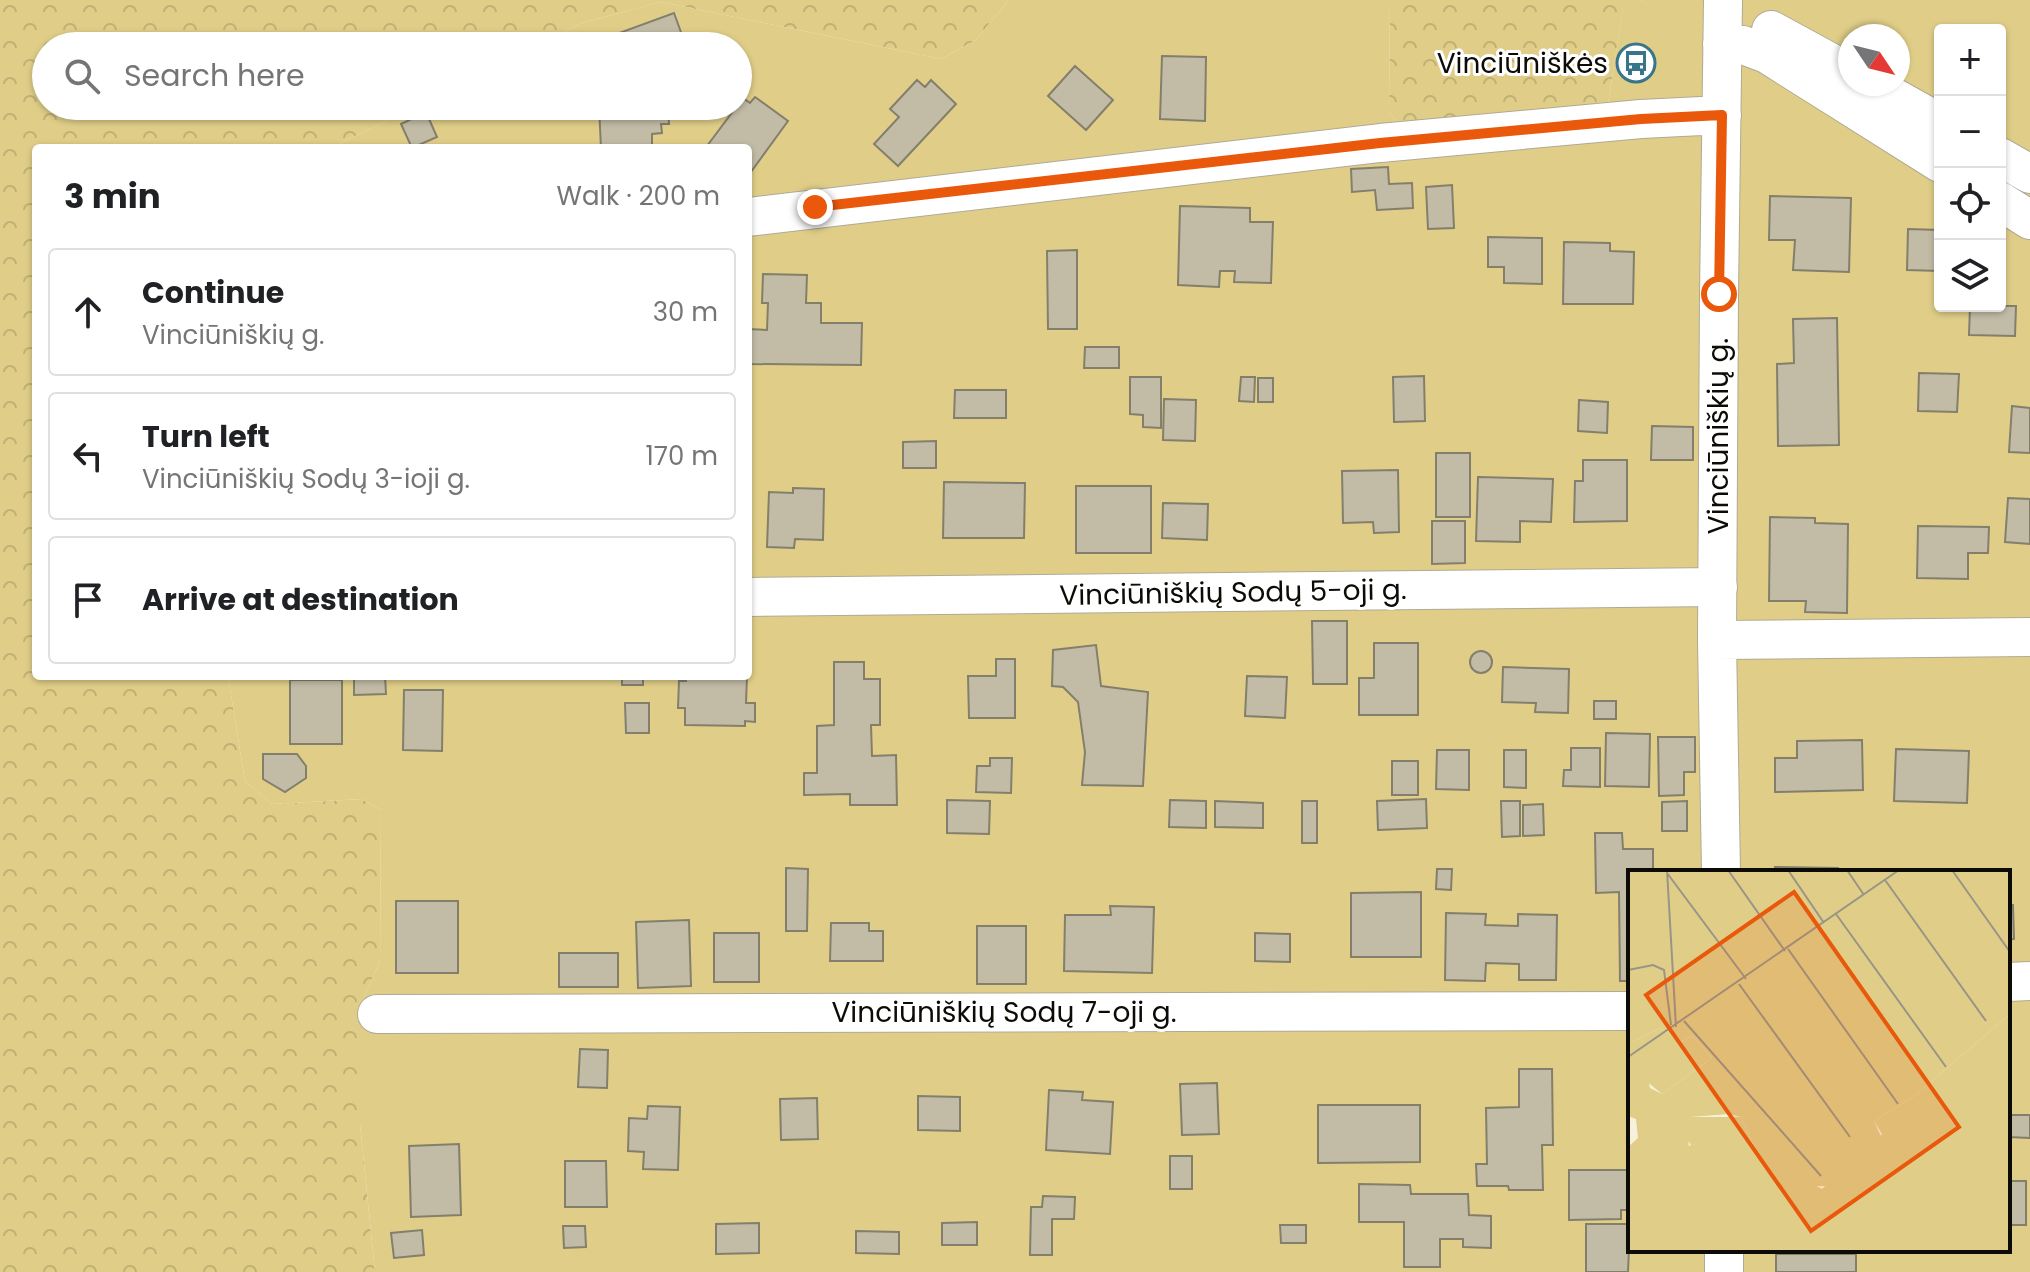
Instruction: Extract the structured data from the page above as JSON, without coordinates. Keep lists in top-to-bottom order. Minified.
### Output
{"streets":{"street":["Vinciūniškių g.","Vinciūniškių Sodų 5-oji g.","Vinciūniškių Sodų 7-oji g."]},"crossings":[["Vinciūniškių g.","Vinciūniškių Sodų 5-oji g."]],"places":{"bus stop":["Vinciūniškės"]},"north":"bottom right","page":{"map_buttons":["+","−"],"search":"Search here","heading":["3 min","Walk · 200 m"],"list":[["Continue","Vinciūniškių g.","30 m"],["Turn left","Vinciūniškių Sodų 3-ioji g.","170 m"],"Arrive at destination"]}}
